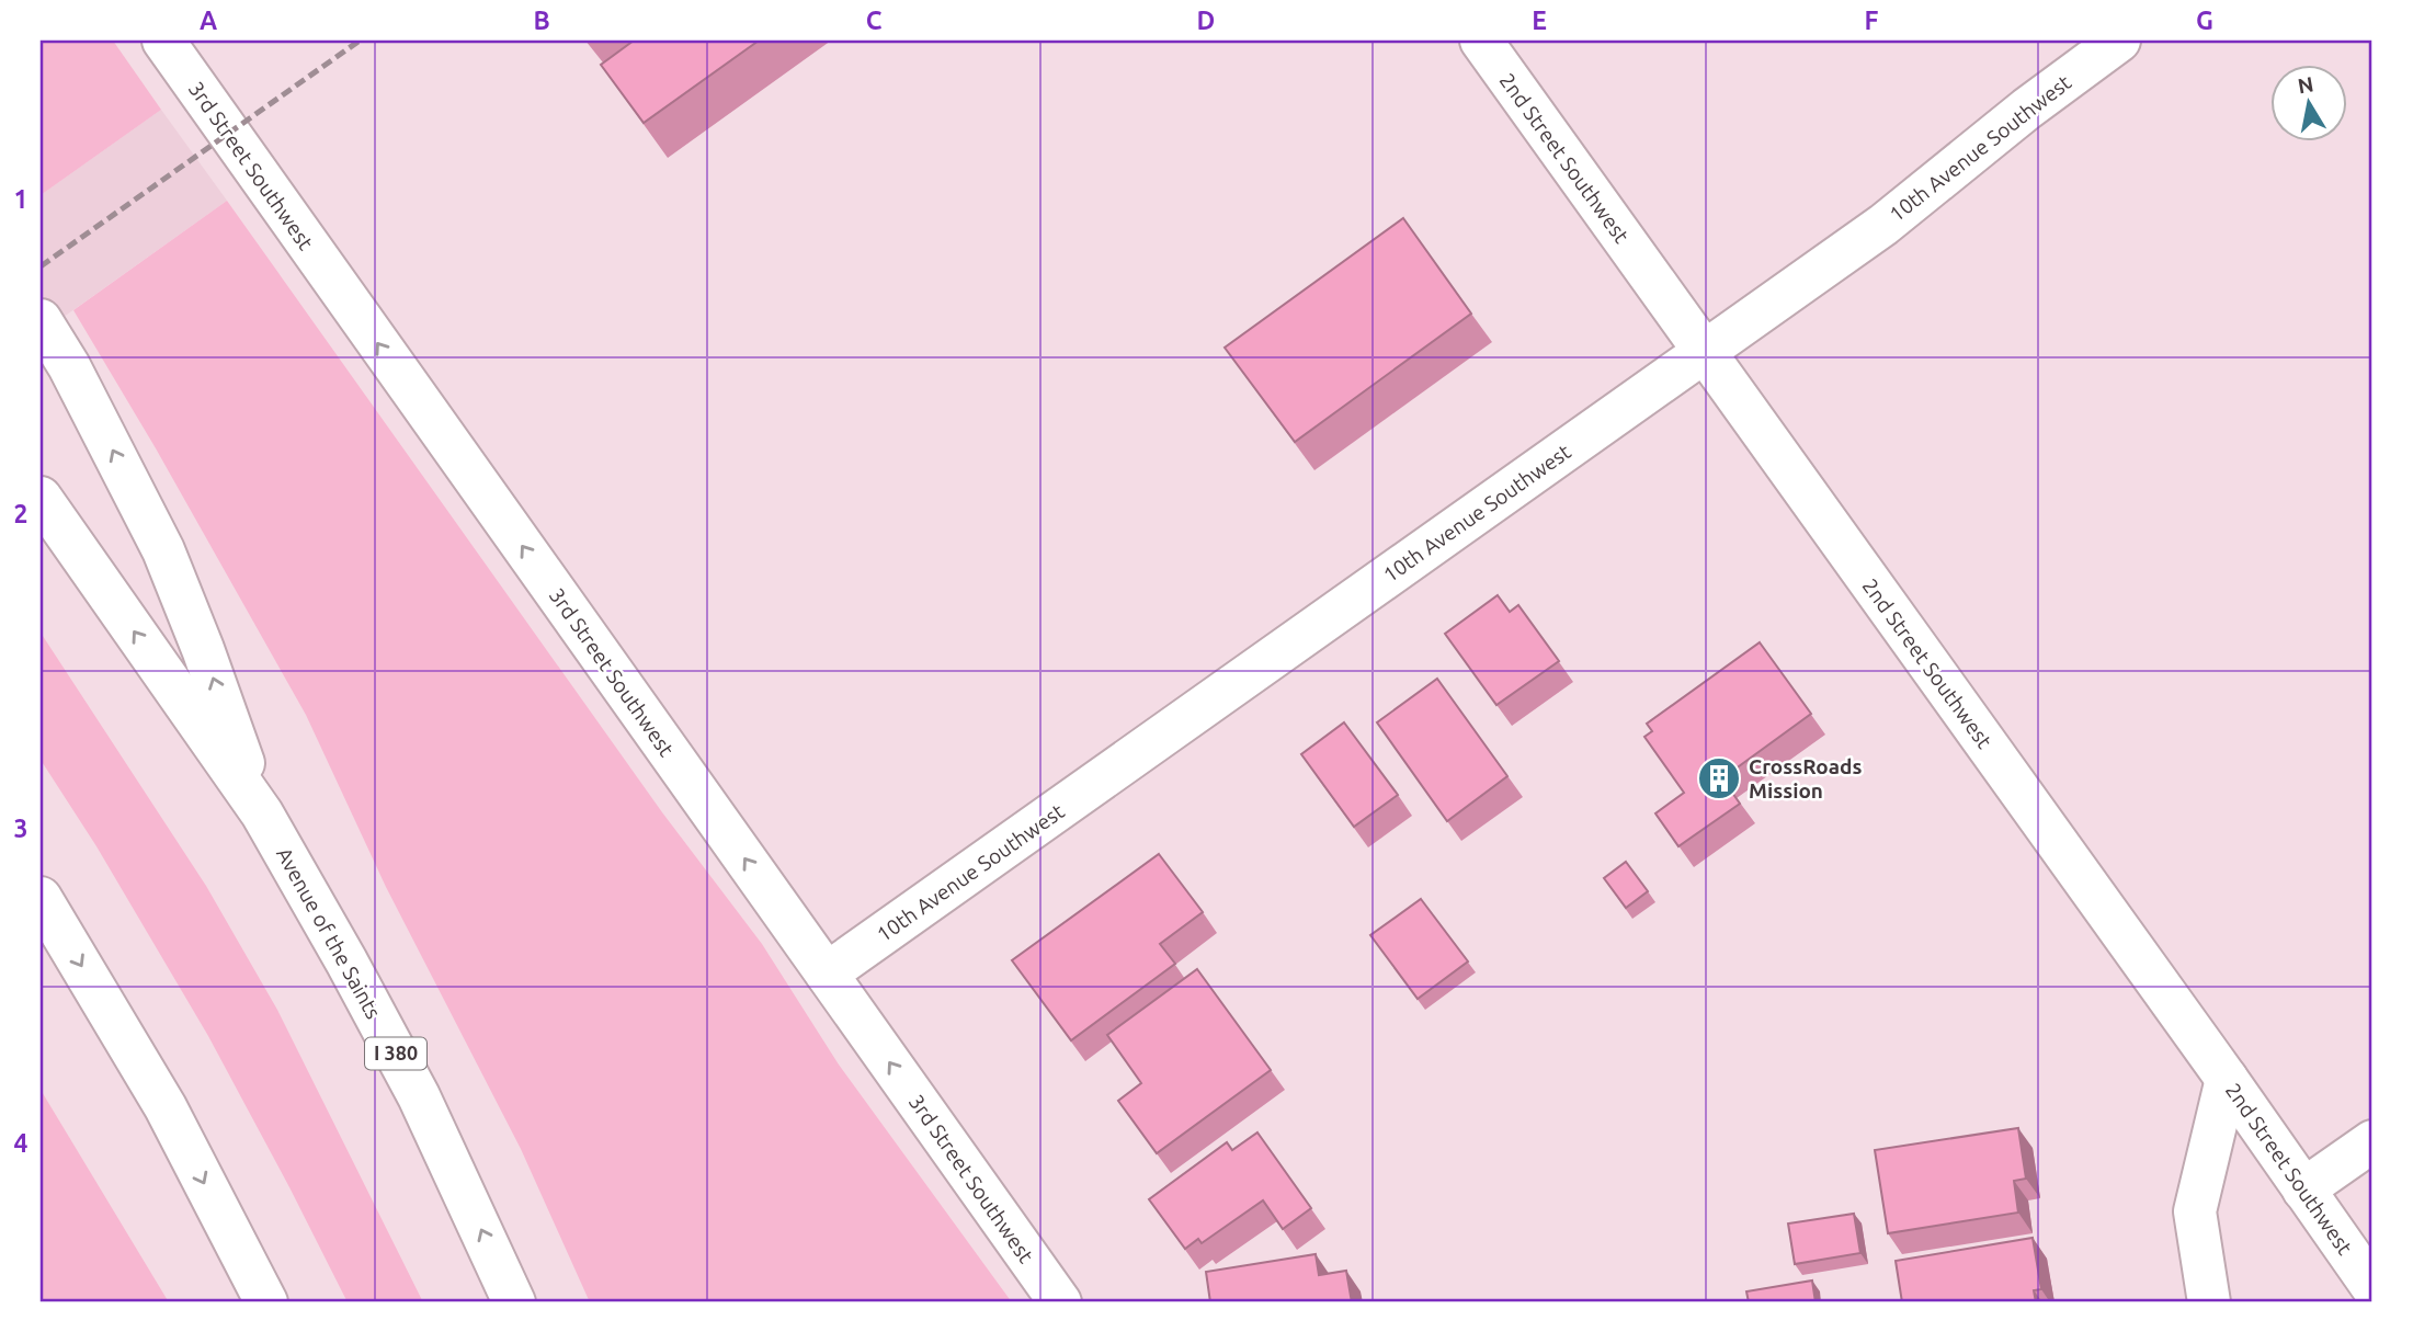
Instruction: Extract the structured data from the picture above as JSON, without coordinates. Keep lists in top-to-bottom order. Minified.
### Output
{"streets":{"main road":["10th Avenue Southwest","2nd Street Southwest","3rd Street Southwest","Avenue of the Saints","I 380"]},"crossings":[["10th Avenue Southwest","2nd Street Southwest"],["10th Avenue Southwest","3rd Street Southwest"],["Avenue of the Saints","I 380"]],"places":{"building":["CrossRoads Mission"]},"north":"top","grid":{"columns":["A","B","C","D","E","F","G"],"rows":["1","2","3","4"]}}
